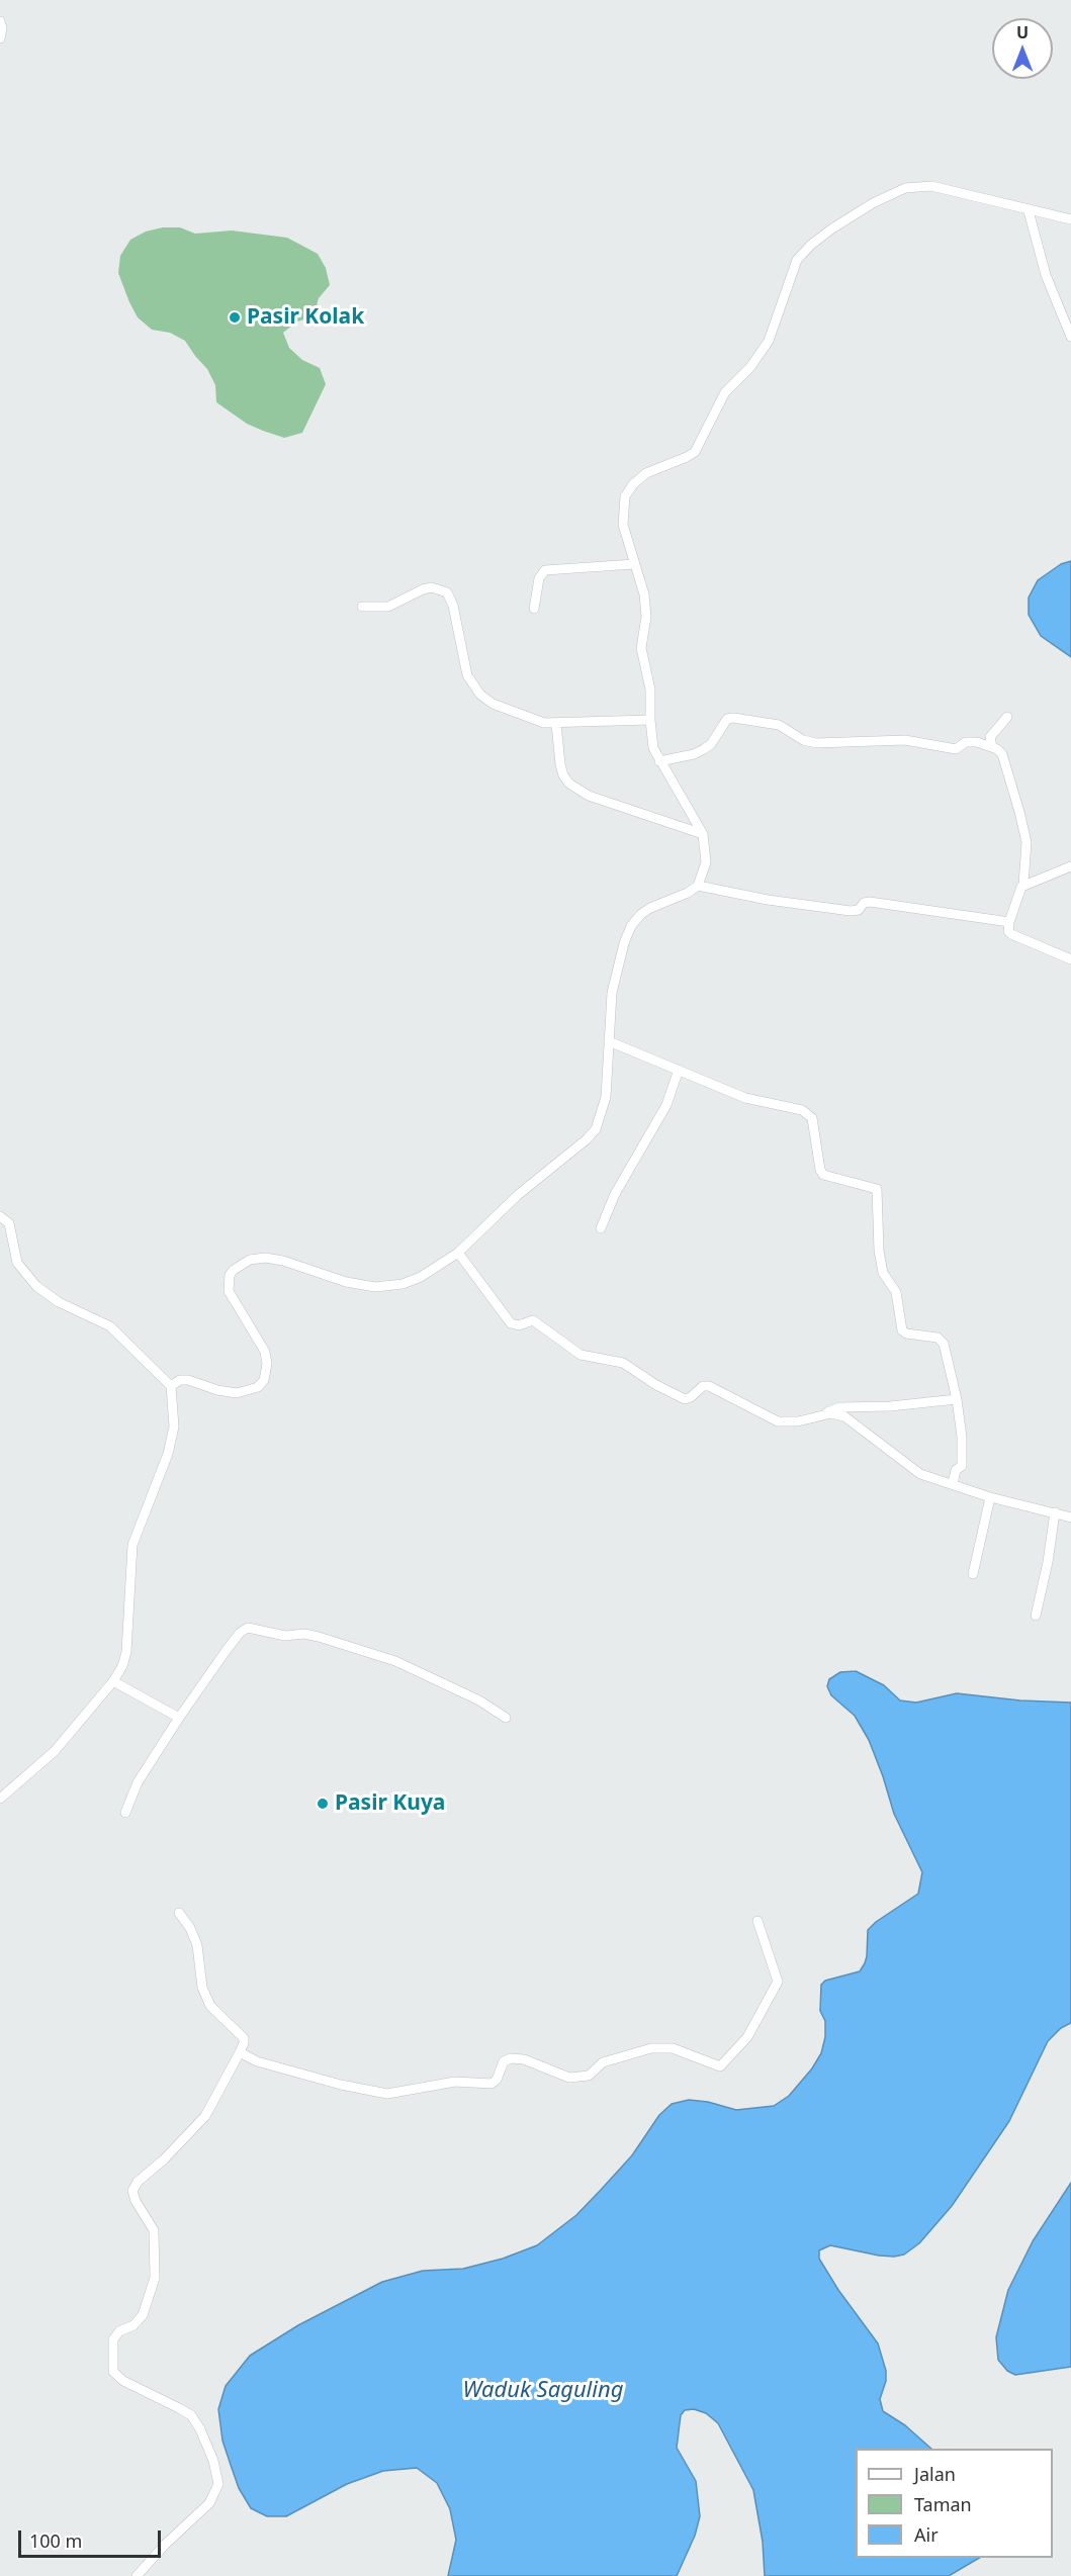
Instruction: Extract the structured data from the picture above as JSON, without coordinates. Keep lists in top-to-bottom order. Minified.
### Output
{"water":["Waduk Saguling"],"places":["Pasir Kolak","Pasir Kuya"],"legend":["Jalan","Taman","Air"],"scale_bar":"100 m","north":"top"}
